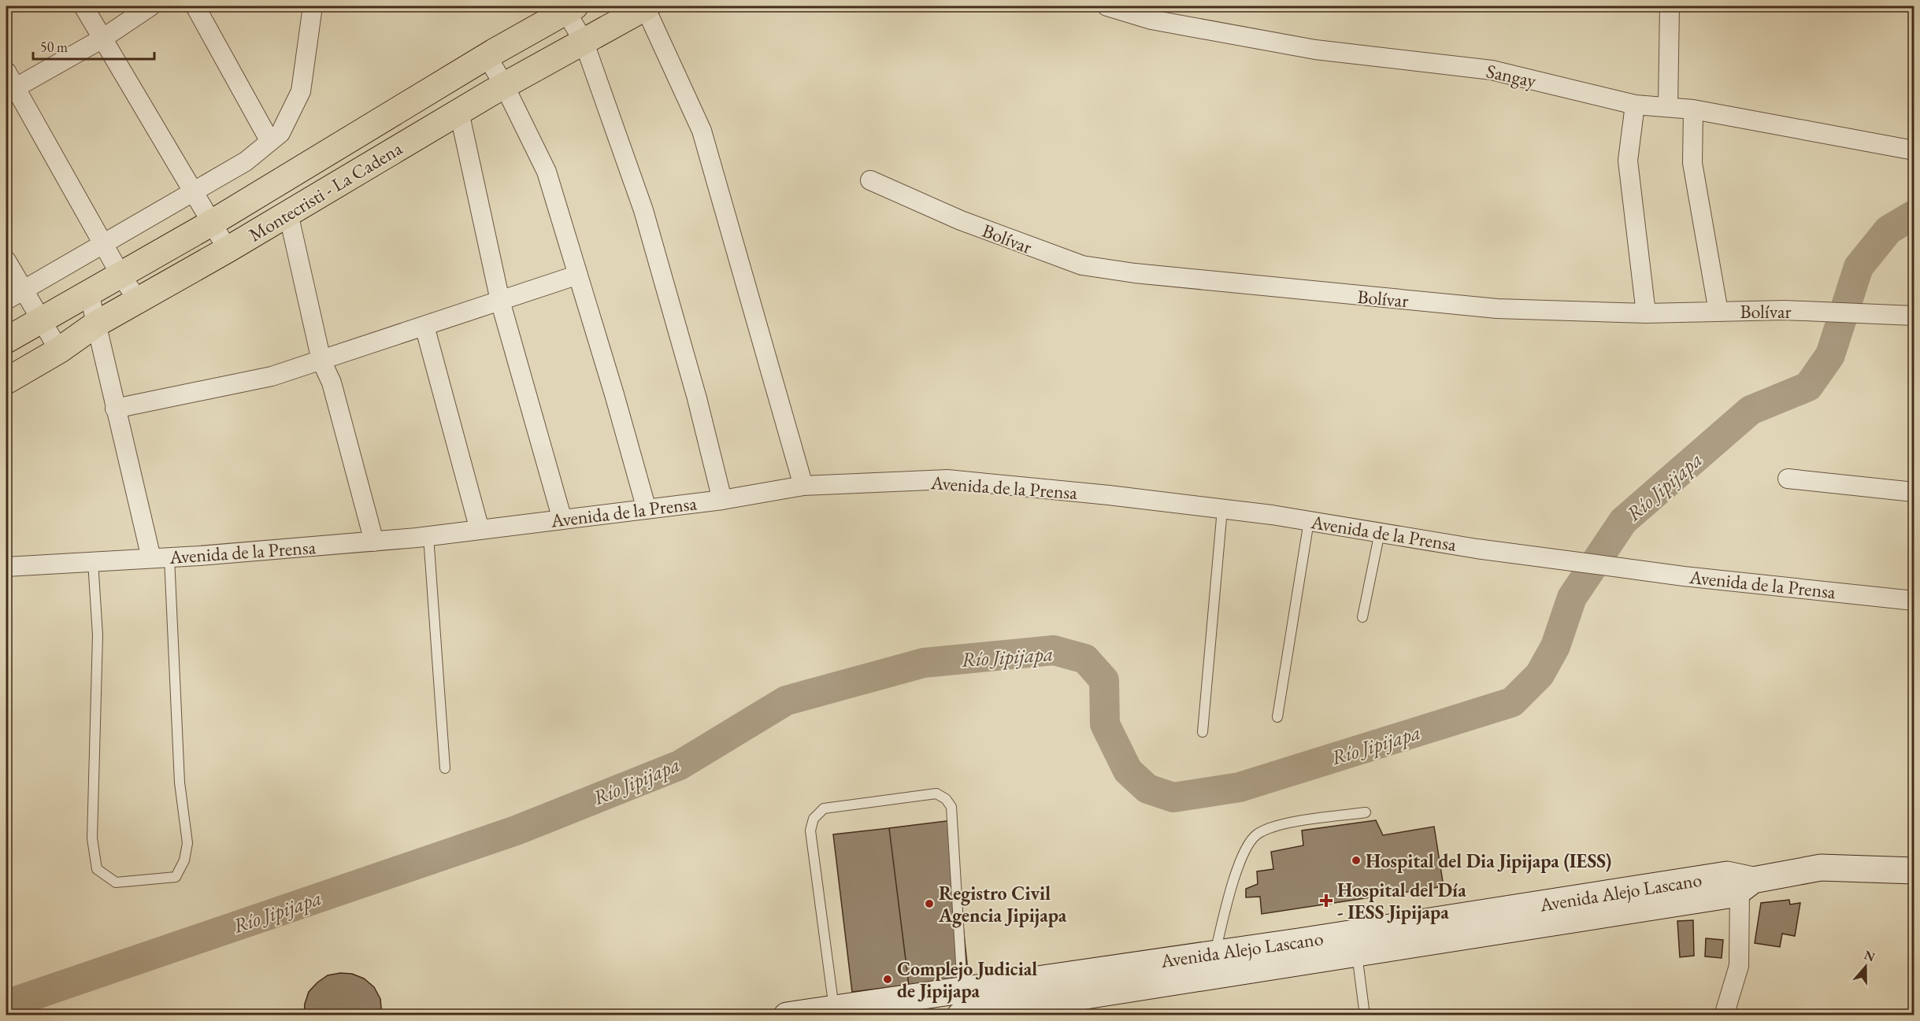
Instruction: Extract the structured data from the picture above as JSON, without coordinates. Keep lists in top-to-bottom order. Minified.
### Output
{"streets":{"highway":["Montecristi - La Cadena"],"main road":["Avenida Alejo Lascano"],"street":["Sangay","Bolívar","Avenida de la Prensa"]},"water":["Río Jipijapa"],"places":{"other":["Hospital del Dia Jipijapa (IESS)","Registro Civil Agencia Jipijapa","Complejo Judicial de Jipijapa"],"health":["Hospital del Día - IESS Jipijapa"]},"scale_bar":"50 m","north":"top"}
